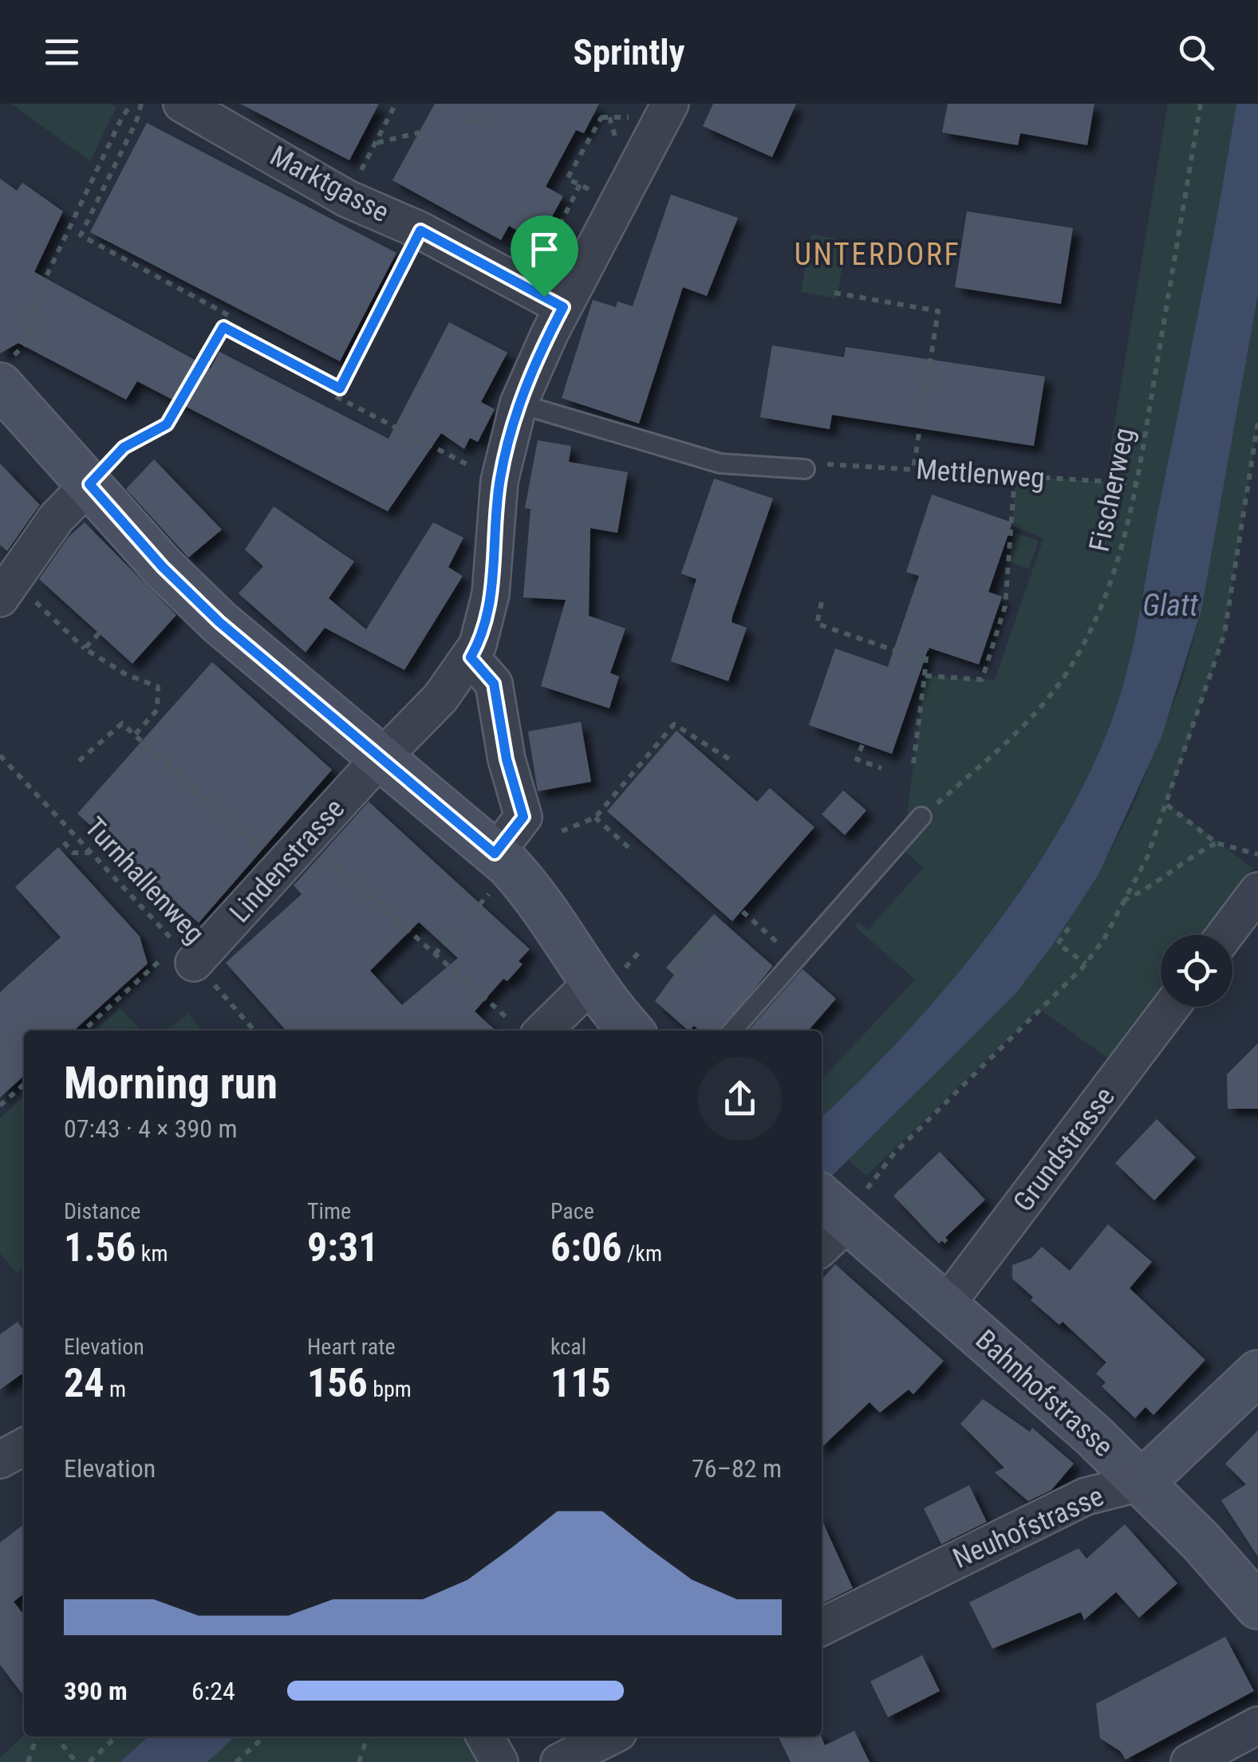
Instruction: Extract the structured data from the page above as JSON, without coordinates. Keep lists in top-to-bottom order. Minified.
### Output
{"streets":{"street":["Marktgasse","Lindenstrasse","Grundstrasse","Bahnhofstrasse","Neuhofstrasse"],"path":["Mettlenweg","Fischerweg","Turnhallenweg"]},"crossings":[["Marktgasse","Lindenstrasse"],["Mettlenweg","Fischerweg"],["Lindenstrasse","Turnhallenweg"],["Grundstrasse","Bahnhofstrasse"],["Bahnhofstrasse","Neuhofstrasse"]],"districts":["UNTERDORF"],"water":["Glatt"],"page":{"header":"Sprintly","heading":["Morning run","07:43 · 4 × 390 m"],"stats":[["Distance","1.56 km"],["Time","9:31"],["Pace","6:06 /km"],["Elevation","24 m"],["Heart rate","156 bpm"],["kcal","115"]],"chart":["Elevation","76–82 m"],"list":[{"name":"390 m","note":"6:24"}]}}
